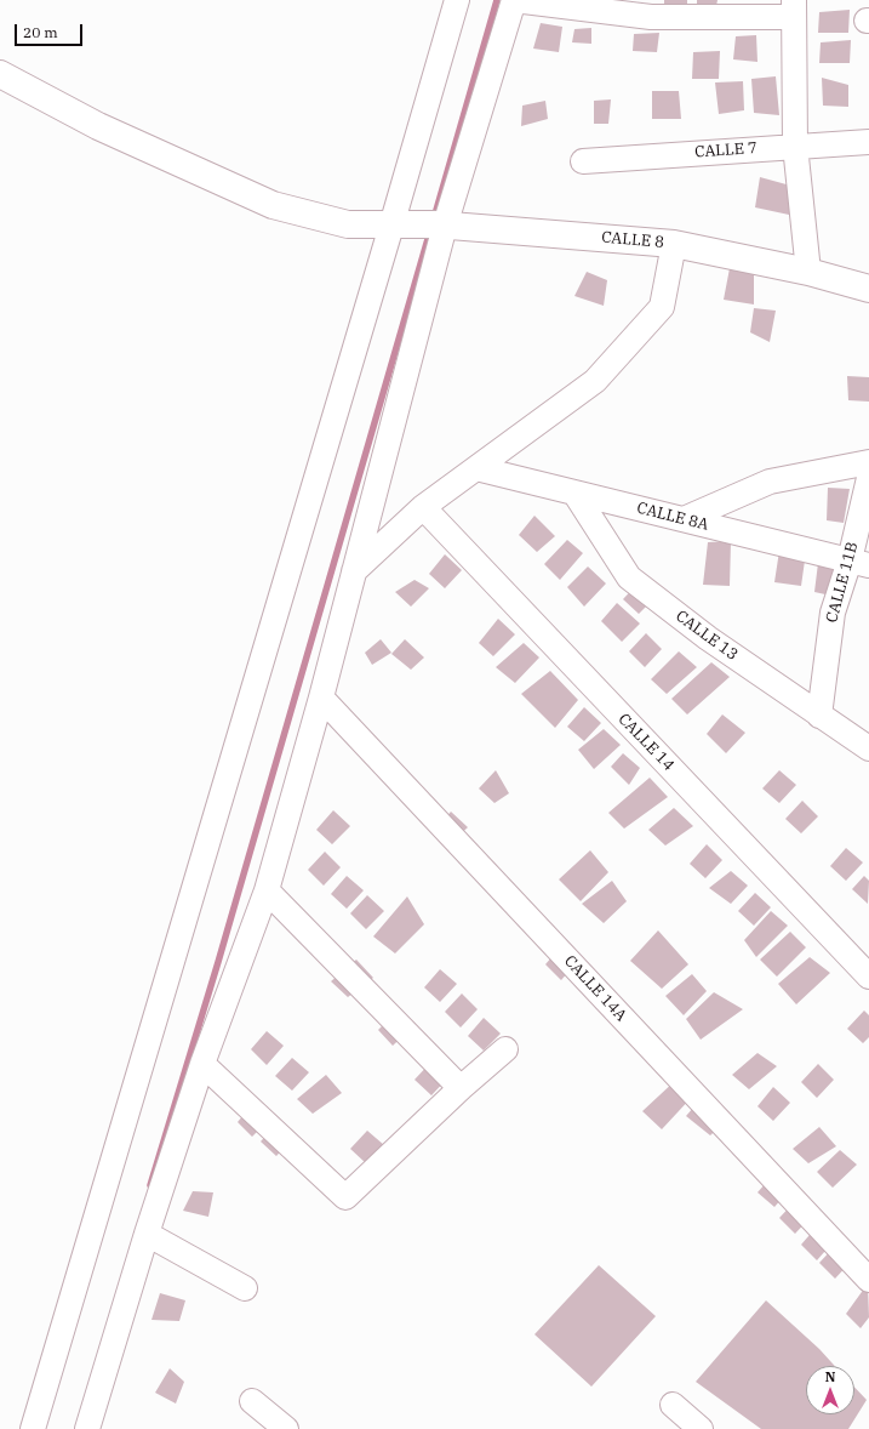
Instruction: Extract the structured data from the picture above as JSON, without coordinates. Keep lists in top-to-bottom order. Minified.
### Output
{"streets":{"street":["CALLE 7","CALLE 8","CALLE 8A","CALLE 11B","CALLE 13","CALLE 14","CALLE 14A"]},"crossings":[["CALLE 8A","CALLE 11B"],["CALLE 8A","CALLE 13"],["CALLE 11B","CALLE 13"]],"scale_bar":"20 m","north":"top"}
